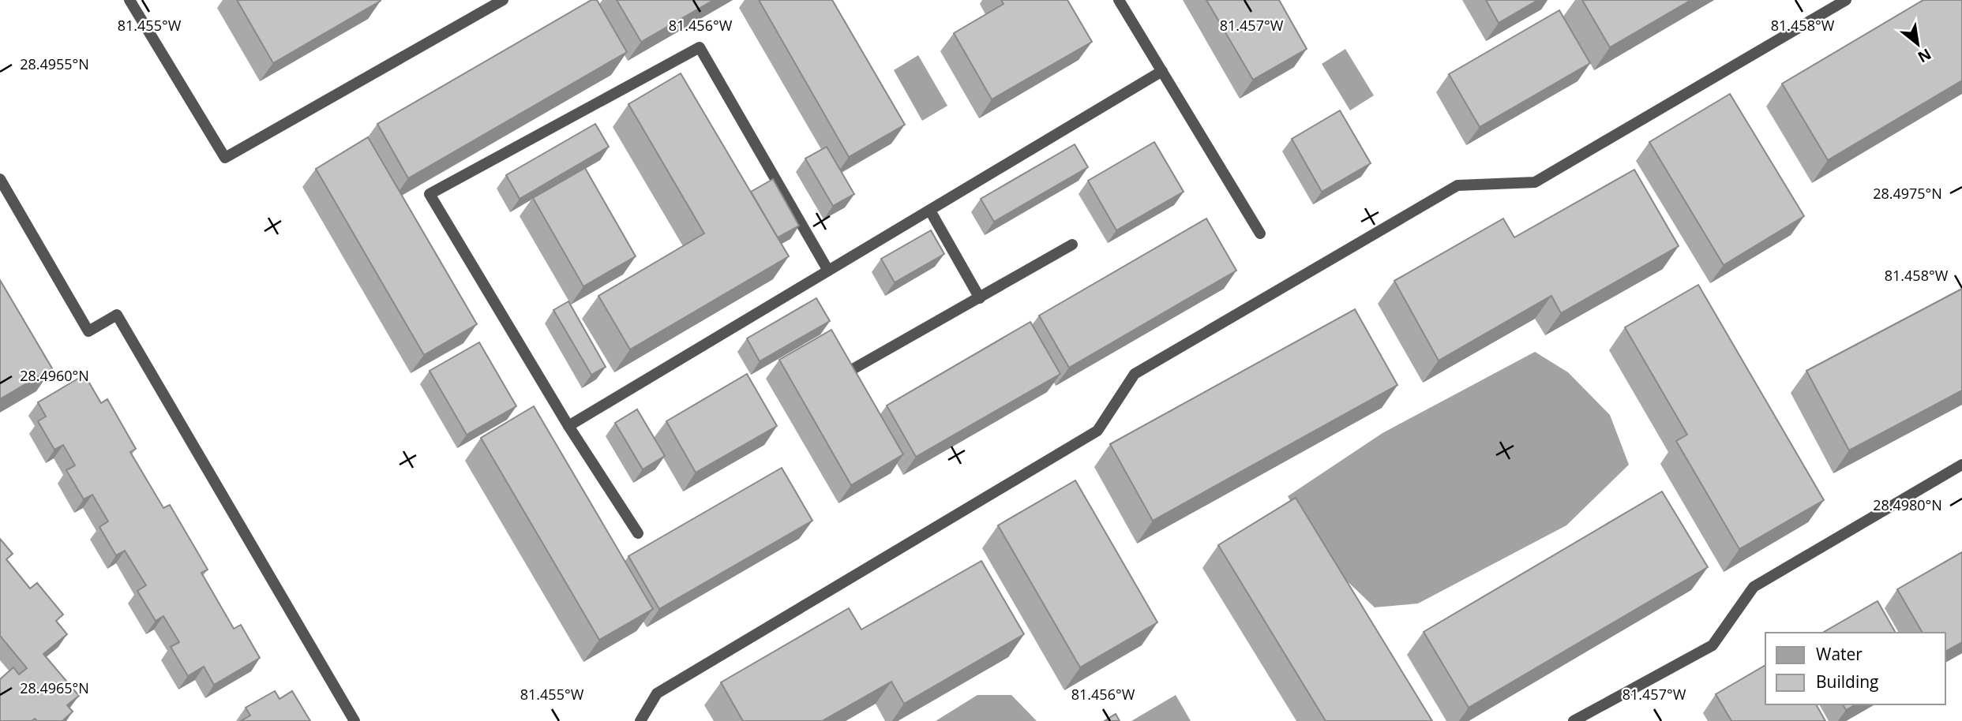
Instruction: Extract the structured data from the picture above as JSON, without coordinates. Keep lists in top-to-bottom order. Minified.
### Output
{"legend":["Water","Building"],"north":"bottom right","coordinates":["81.455°W","81.456°W","81.457°W","81.458°W","28.4955°N","28.4975°N","28.4960°N","28.4980°N","28.4965°N"]}
